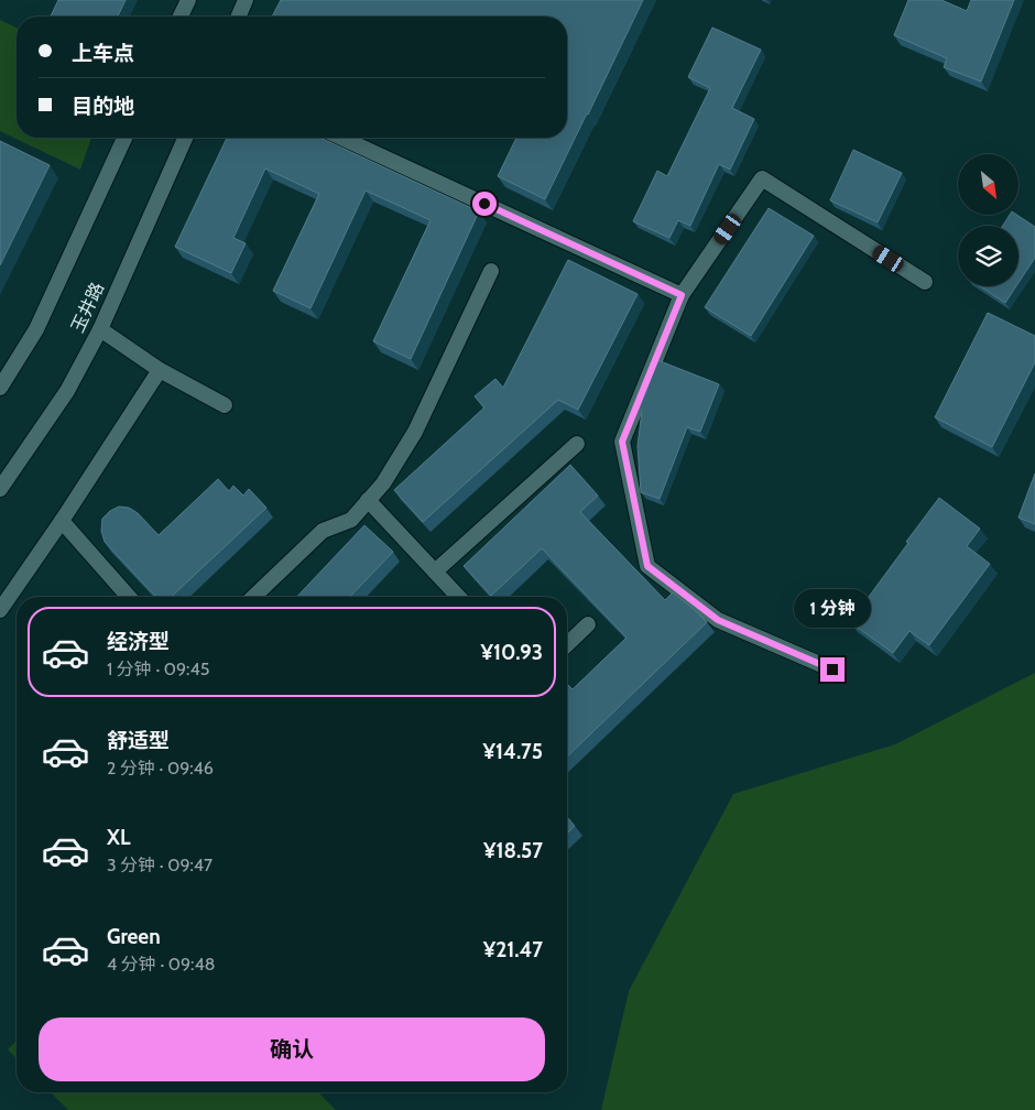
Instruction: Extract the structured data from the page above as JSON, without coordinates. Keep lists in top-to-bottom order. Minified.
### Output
{"streets":{"street":["玉井路"]},"north":"bottom right","page":{"banner":["上车点","目的地"],"bubble":"1 分钟","list":[{"name":"经济型","note":"1 分钟 · 09:45","value":"¥10.93"},{"name":"舒适型","note":"2 分钟 · 09:46","value":"¥14.75"},{"name":"XL","note":"3 分钟 · 09:47","value":"¥18.57"},{"name":"Green","note":"4 分钟 · 09:48","value":"¥21.47"}],"buttons":"确认"}}
